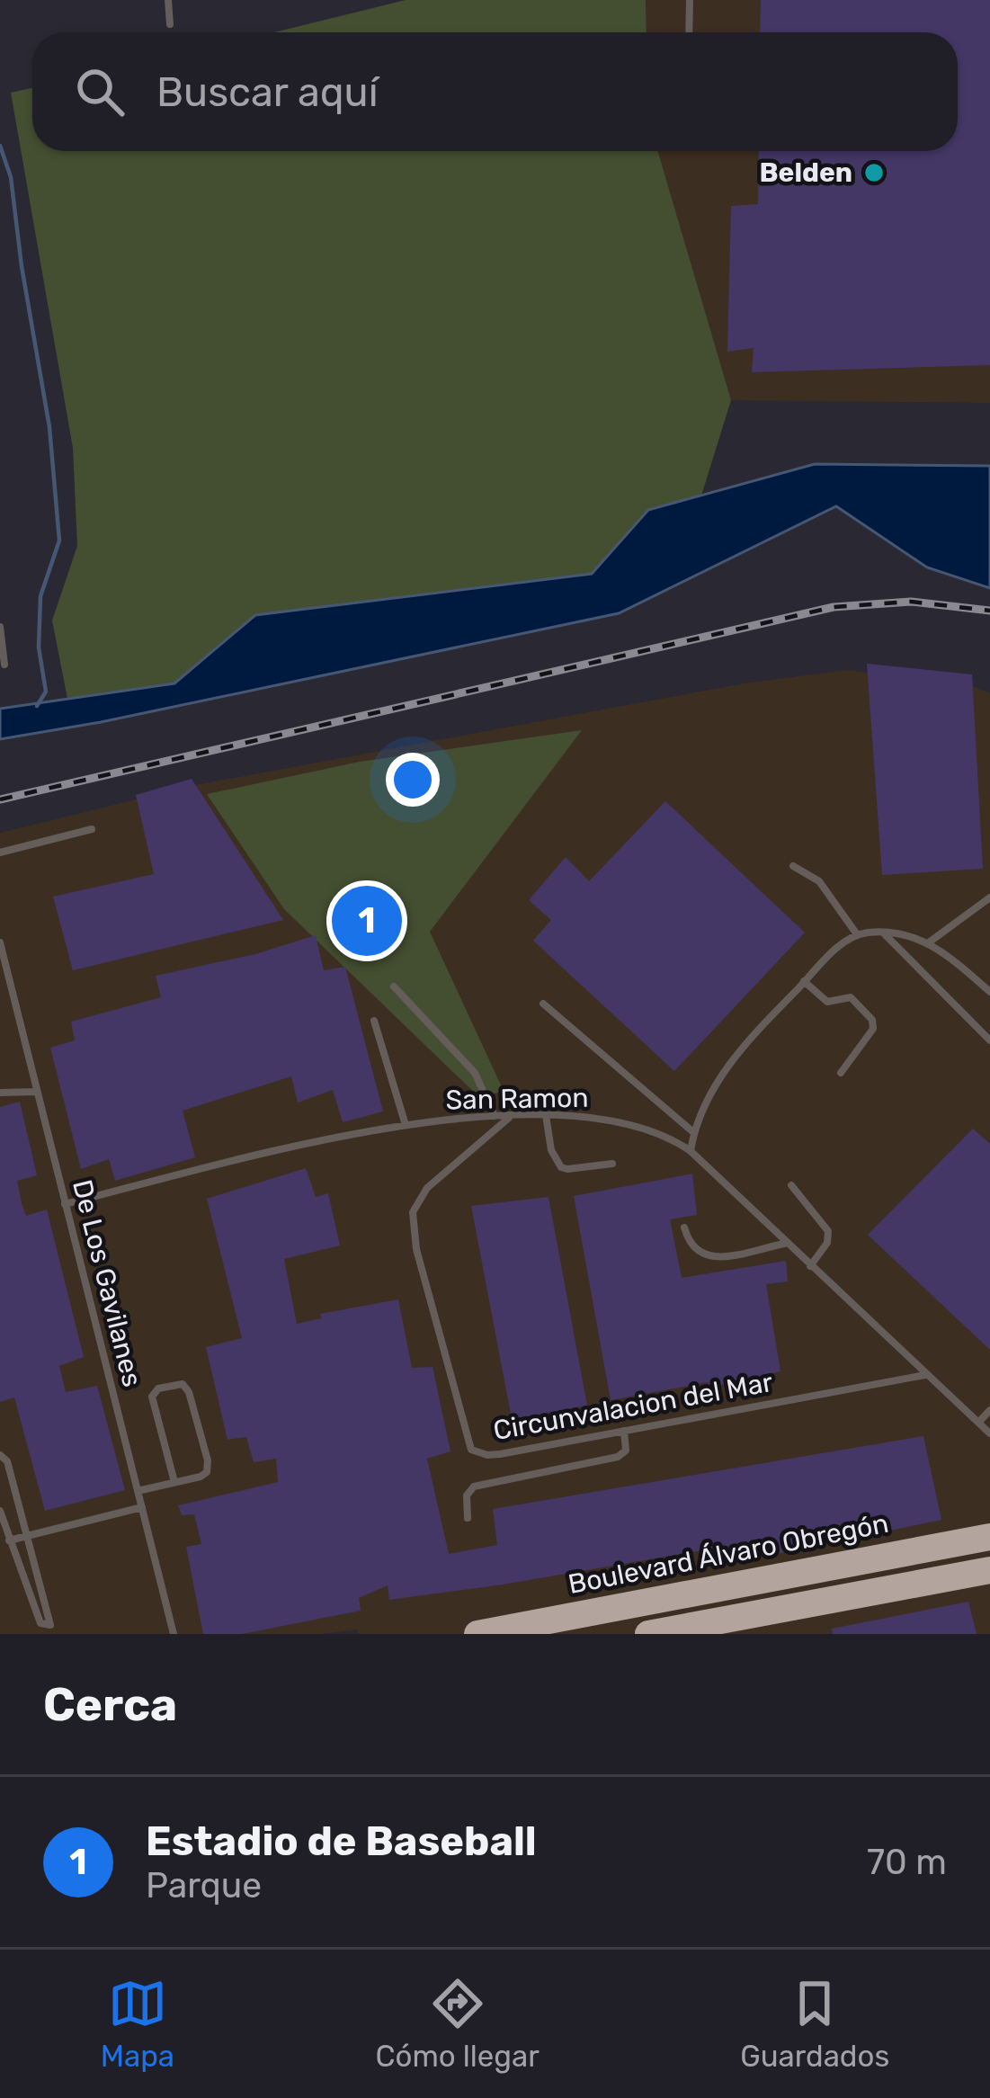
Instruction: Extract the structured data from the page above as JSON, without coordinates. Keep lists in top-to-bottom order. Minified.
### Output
{"streets":{"highway":["Boulevard Álvaro Obregón"],"lane":["San Ramon","De Los Gavilanes","Circunvalacion del Mar"]},"crossings":[["San Ramon","De Los Gavilanes"],["San Ramon","Circunvalacion del Mar"]],"places":["Belden"],"page":{"search":"Buscar aquí","pins":"1","heading":"Cerca","list":[{"mark":"1","name":"Estadio de Baseball","note":"Parque","value":"70 m"}],"nav":["Mapa","Cómo llegar","Guardados"]}}
